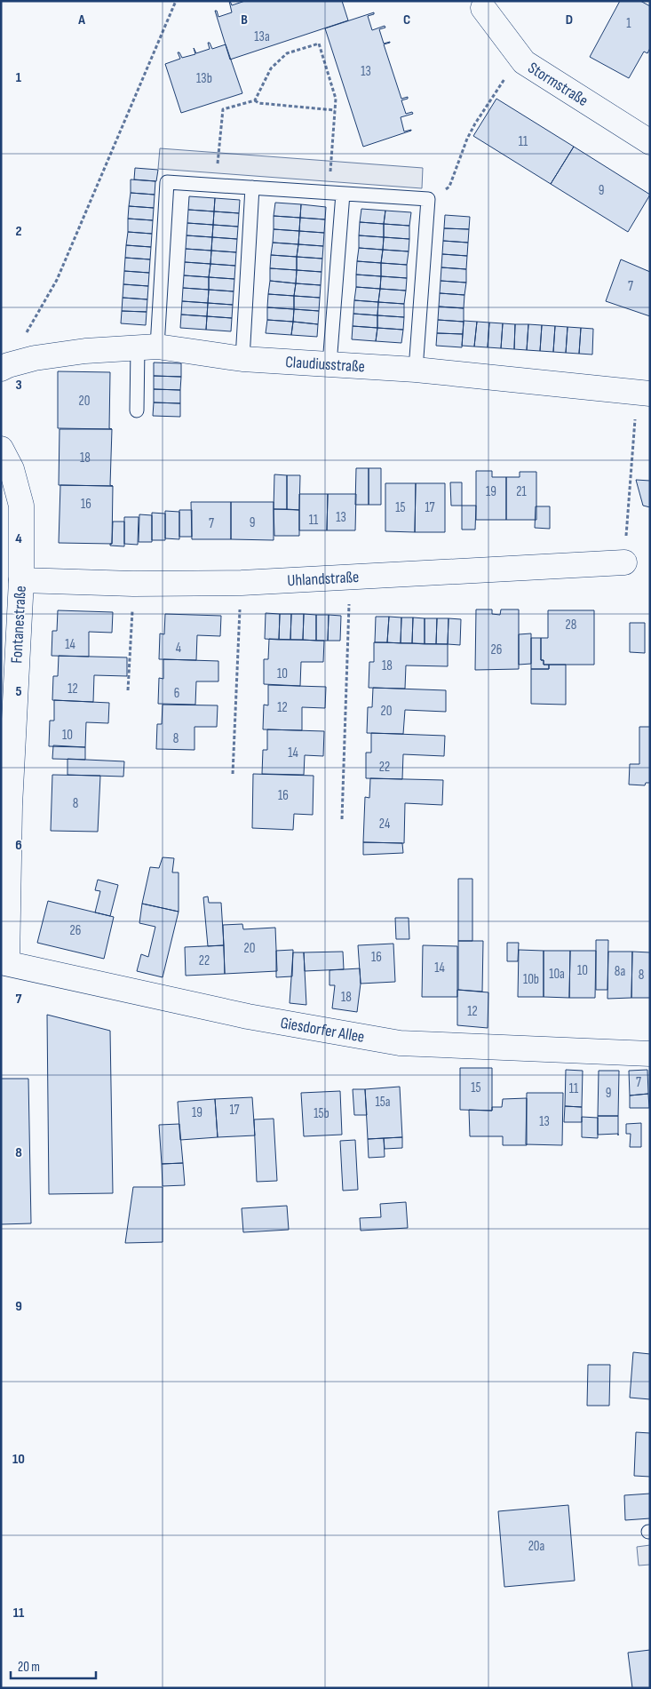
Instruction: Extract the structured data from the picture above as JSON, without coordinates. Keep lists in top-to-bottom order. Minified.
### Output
{"streets":{"street":["Stormstraße","Claudiusstraße","Uhlandstraße","Fontanestraße","Giesdorfer Allee"]},"crossings":[["Uhlandstraße","Fontanestraße"],["Fontanestraße","Giesdorfer Allee"]],"house_numbers":["1","13a","13","13b","11","9","7","20","18","19","21","16","15","17","13","11","9","7","28","14","4","26","18","10","12","6","12","20","10","8","14","22","16","8","24","26","20","16","22","14","10","8a","10a","8","10b","18","12","7","15","11","9","15a","17","19","15b","13","20a"],"scale_bar":"20 m","grid":{"columns":["A","B","C","D"],"rows":["1","2","3","4","5","6","7","8","9","10","11"]}}
